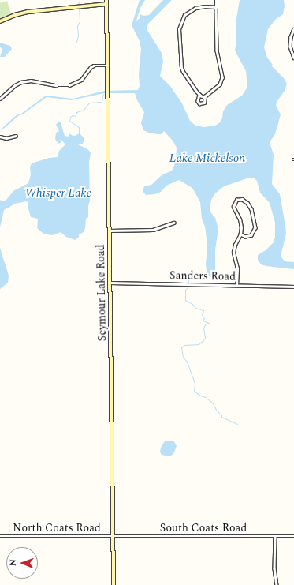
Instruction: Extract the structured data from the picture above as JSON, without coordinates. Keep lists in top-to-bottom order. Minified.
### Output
{"streets":{"street":["Sanders Road","Seymour Lake Road","North Coats Road","South Coats Road"]},"crossings":[["Sanders Road","Seymour Lake Road"],["Seymour Lake Road","North Coats Road"],["Seymour Lake Road","South Coats Road"],["North Coats Road","South Coats Road"]],"water":["Lake Mickelson","Whisper Lake"],"north":"left"}
